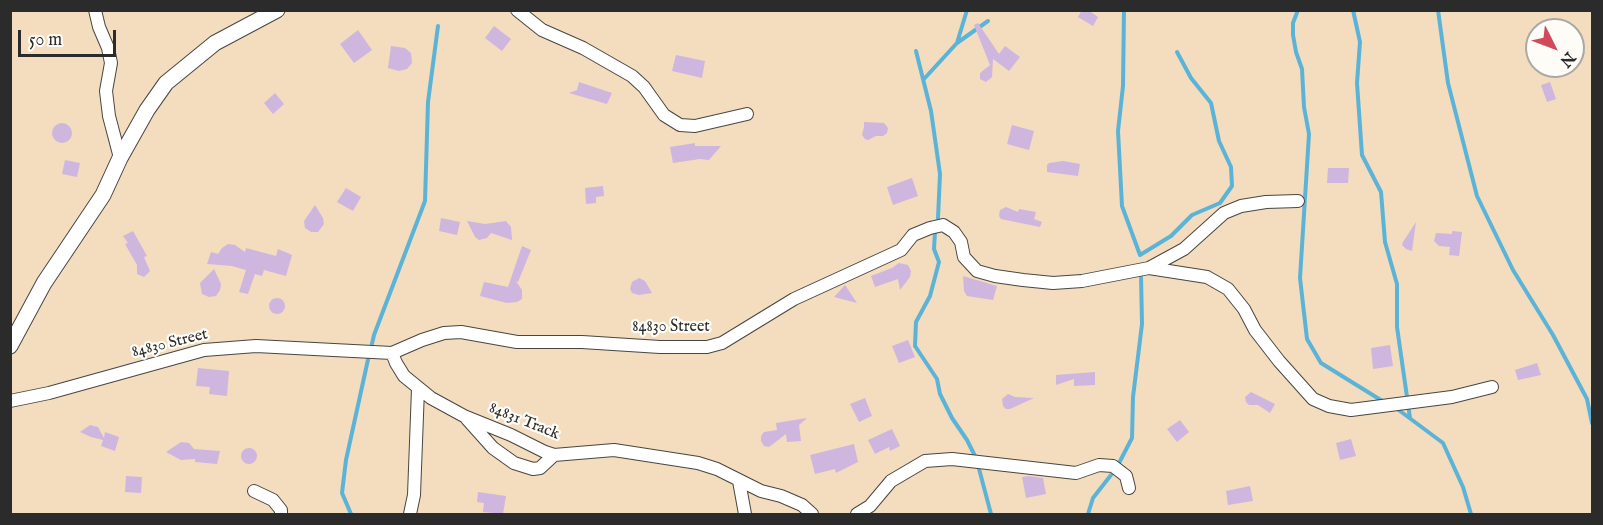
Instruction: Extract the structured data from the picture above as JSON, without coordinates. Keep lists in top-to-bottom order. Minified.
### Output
{"streets":{"street":["84830 Street","84831 Track"]},"crossings":[["84830 Street","84831 Track"]],"scale_bar":"50 m","north":"bottom right"}
